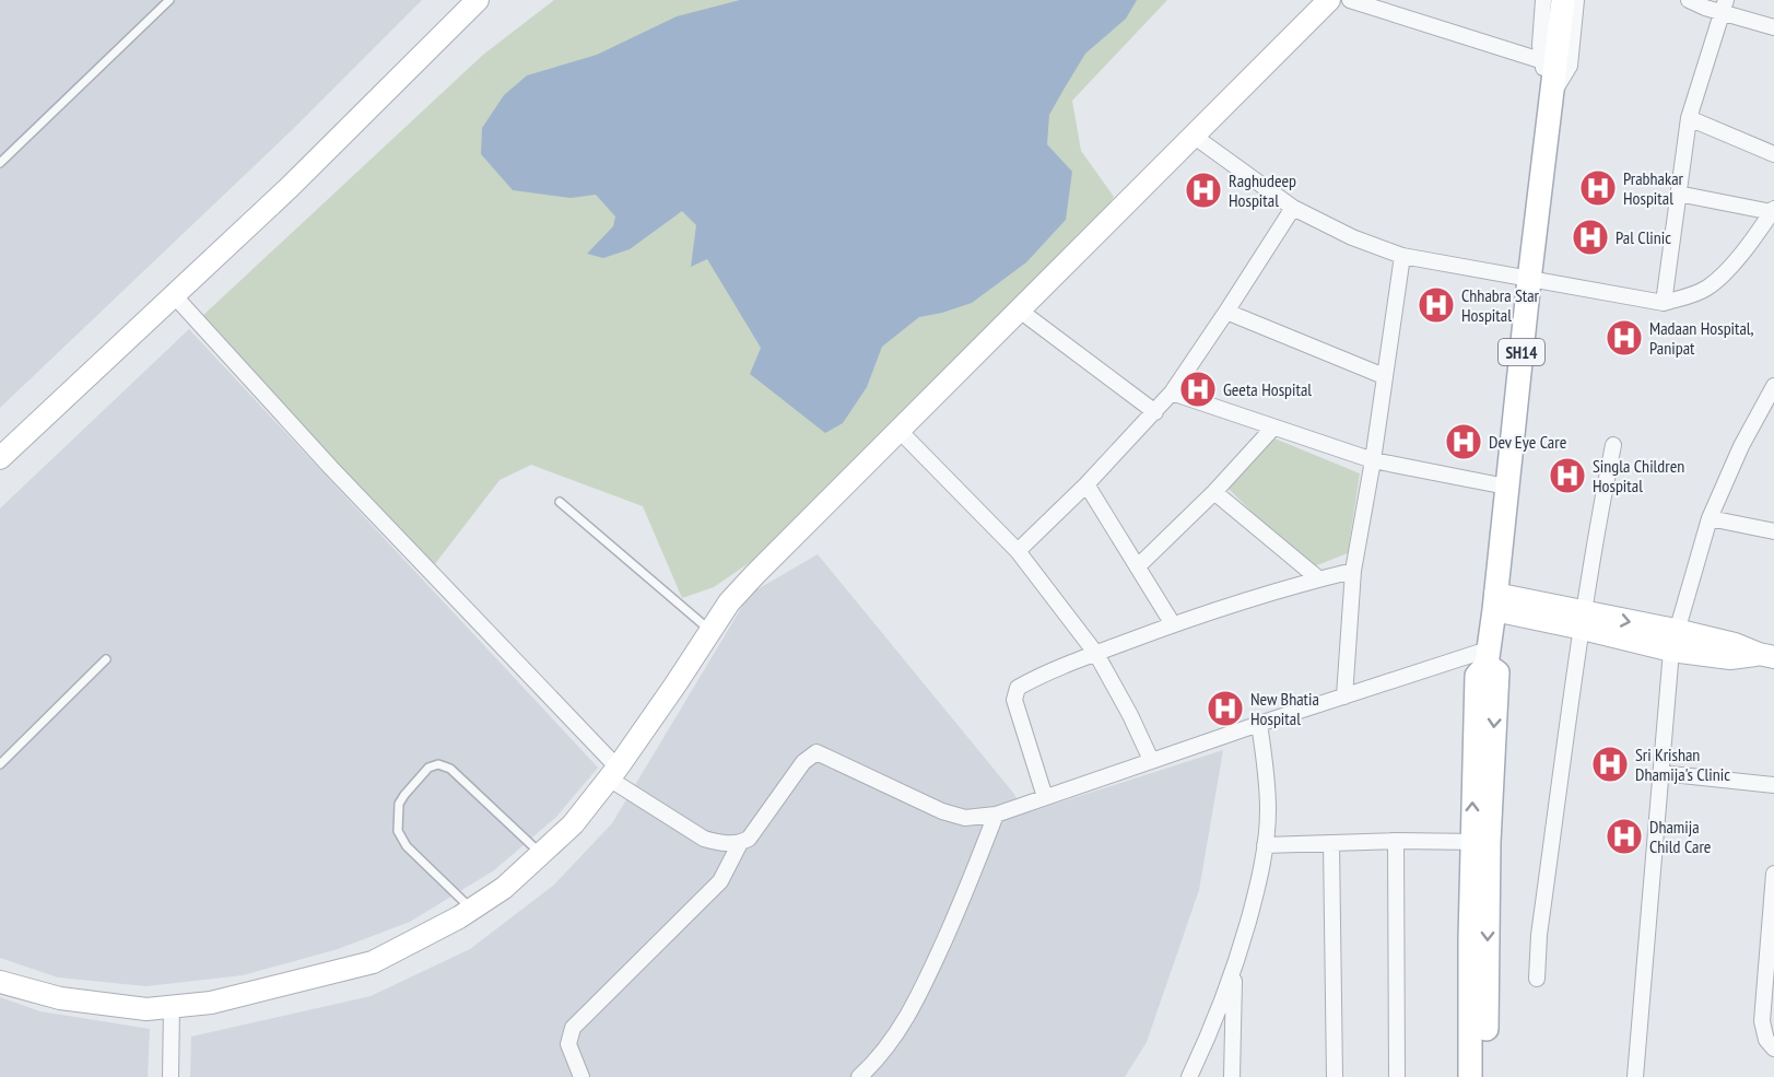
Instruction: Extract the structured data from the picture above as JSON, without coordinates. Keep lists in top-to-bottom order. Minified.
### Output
{"streets":{"main road":["SH14"]},"places":{"hospital":["Prabhakar Hospital","Raghudeep Hospital","Pal Clinic","Chhabra Star Hospital","Madaan Hospital, Panipat","Geeta Hospital","Dev Eye Care","Singla Children Hospital","New Bhatia Hospital","Sri Krishan Dhamija's Clinic","Dhamija Child Care"]}}
